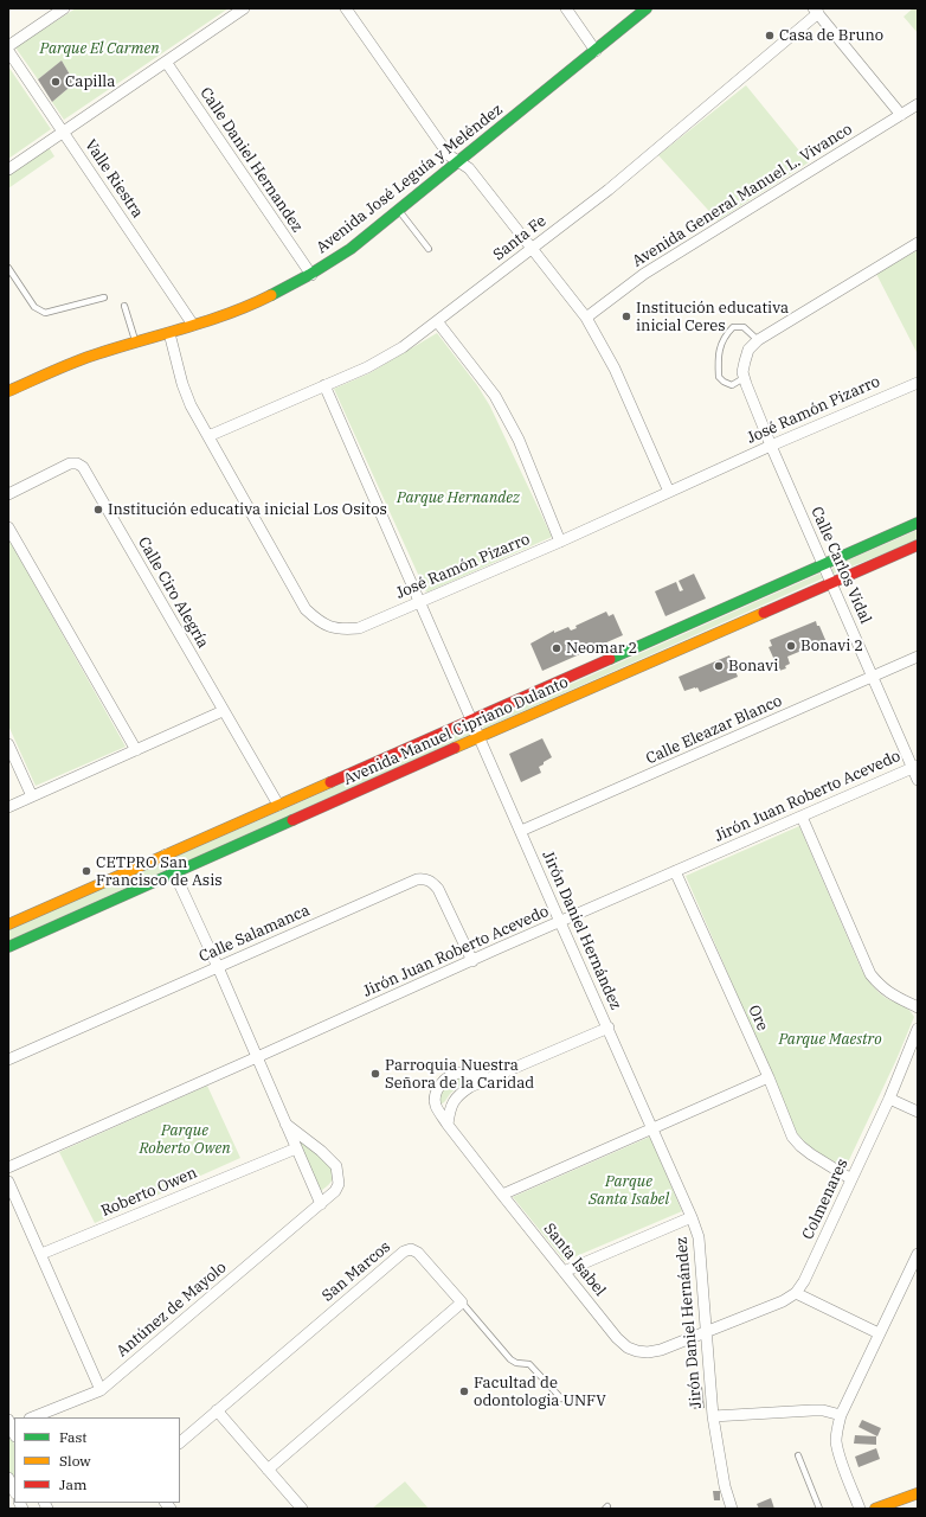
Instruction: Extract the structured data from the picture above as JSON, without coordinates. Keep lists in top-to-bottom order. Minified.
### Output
{"streets":{"main road":["Avenida José Leguía y Meléndez","Avenida Manuel Cipriano Dulanto"],"street":["Calle Daniel Hernandez","Valle Riestra","Avenida General Manuel L. Vivanco","Santa Fe","José Ramón Pizarro","Calle Carlos Vidal","Calle Ciro Alegría","Calle Eleazar Blanco","Jirón Juan Roberto Acevedo","Jirón Daniel Hernández","Calle Salamanca","Ore","Roberto Owen","Colmenares","Santa Isabel","San Marcos","Antúnez de Mayolo"]},"crossings":[["Calle Daniel Hernandez","Avenida José Leguía y Meléndez"],["Valle Riestra","Avenida José Leguía y Meléndez"],["Avenida José Leguía y Meléndez","José Ramón Pizarro"],["Santa Fe","José Ramón Pizarro"],["Santa Fe","Jirón Daniel Hernández"],["José Ramón Pizarro","Calle Carlos Vidal"],["José Ramón Pizarro","Jirón Daniel Hernández"],["Calle Carlos Vidal","Calle Eleazar Blanco"],["Calle Carlos Vidal","Avenida Manuel Cipriano Dulanto"],["Calle Carlos Vidal","Jirón Juan Roberto Acevedo"],["Calle Ciro Alegría","Avenida Manuel Cipriano Dulanto"],["Calle Eleazar Blanco","Jirón Daniel Hernández"],["Avenida Manuel Cipriano Dulanto","Jirón Daniel Hernández"],["Avenida Manuel Cipriano Dulanto","Antúnez de Mayolo"],["Jirón Juan Roberto Acevedo","Jirón Daniel Hernández"],["Jirón Juan Roberto Acevedo","Calle Salamanca"],["Jirón Juan Roberto Acevedo","Ore"],["Jirón Juan Roberto Acevedo","Antúnez de Mayolo"],["Jirón Daniel Hernández","Colmenares"],["Jirón Daniel Hernández","Santa Isabel"],["Calle Salamanca","Antúnez de Mayolo"],["Ore","Colmenares"],["Roberto Owen","Antúnez de Mayolo"],["Colmenares","Santa Isabel"]],"parks":["Parque El Carmen","Parque Hernandez","Parque Maestro","Parque Roberto Owen","Parque Santa Isabel"],"places":["Casa de Bruno","Capilla","Institución educativa inicial Ceres","Institución educativa inicial Los Ositos","Bonavi 2","Neomar 2","Bonavi","CETPRO San Francisco de Asis","Parroquia Nuestra Señora de la Caridad","Facultad de odontologia UNFV"],"legend":["Fast","Slow","Jam"]}
